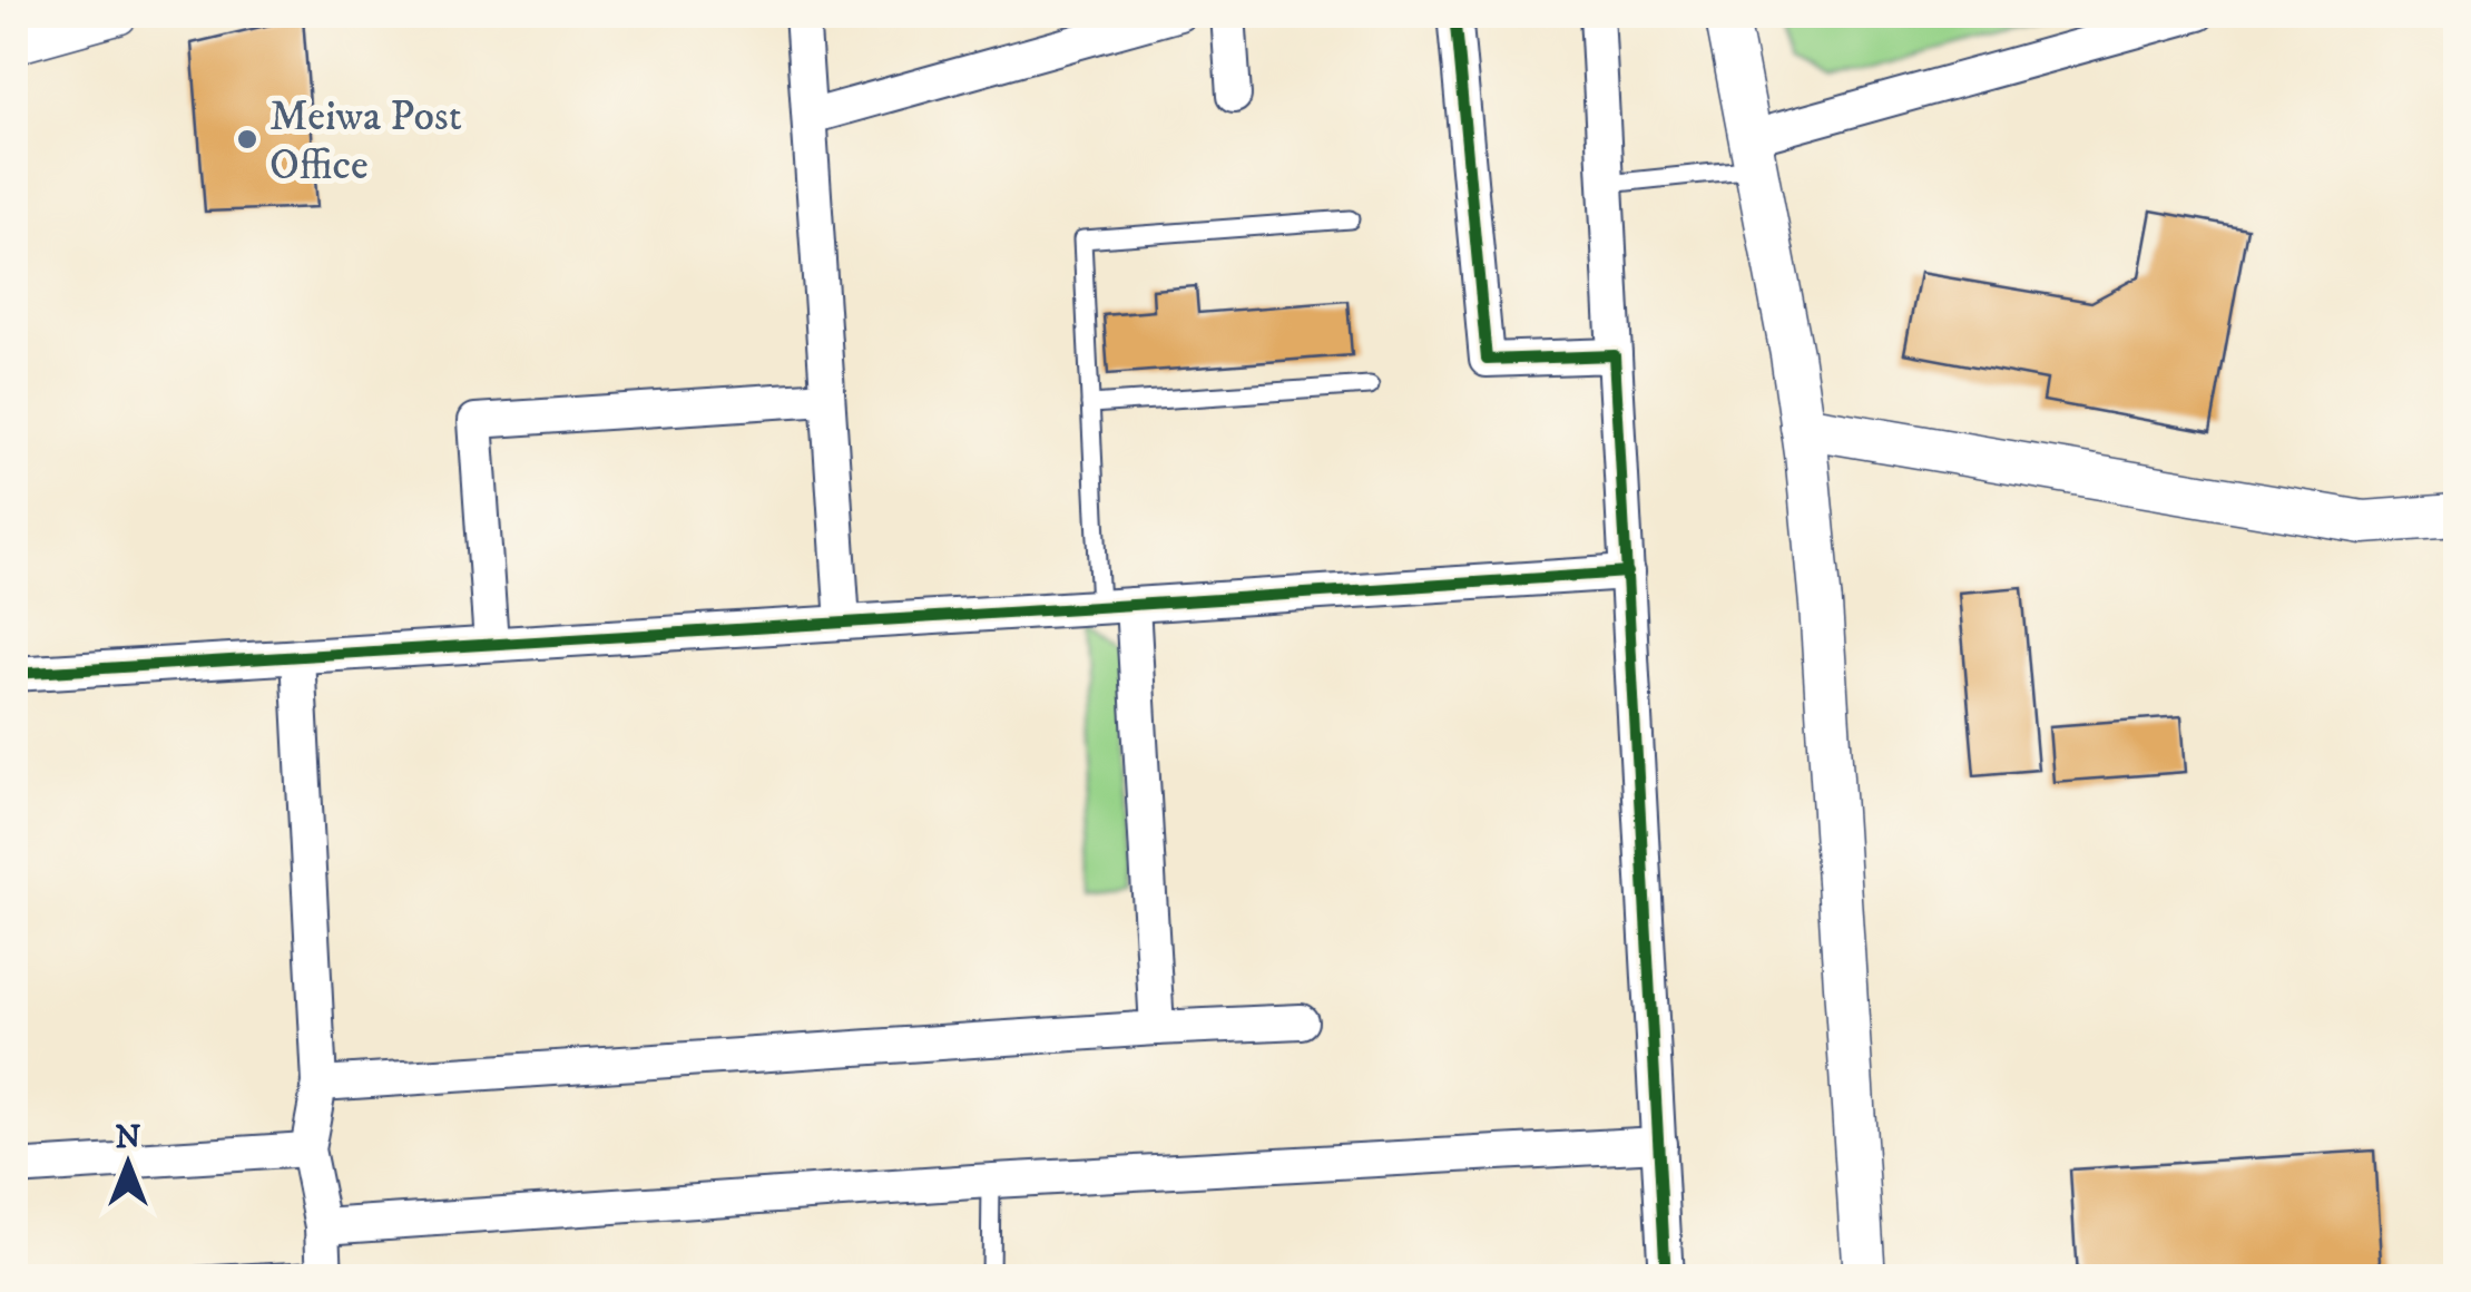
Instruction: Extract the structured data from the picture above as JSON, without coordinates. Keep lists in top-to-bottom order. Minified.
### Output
{"places":["Meiwa Post Office"],"north":"top"}
